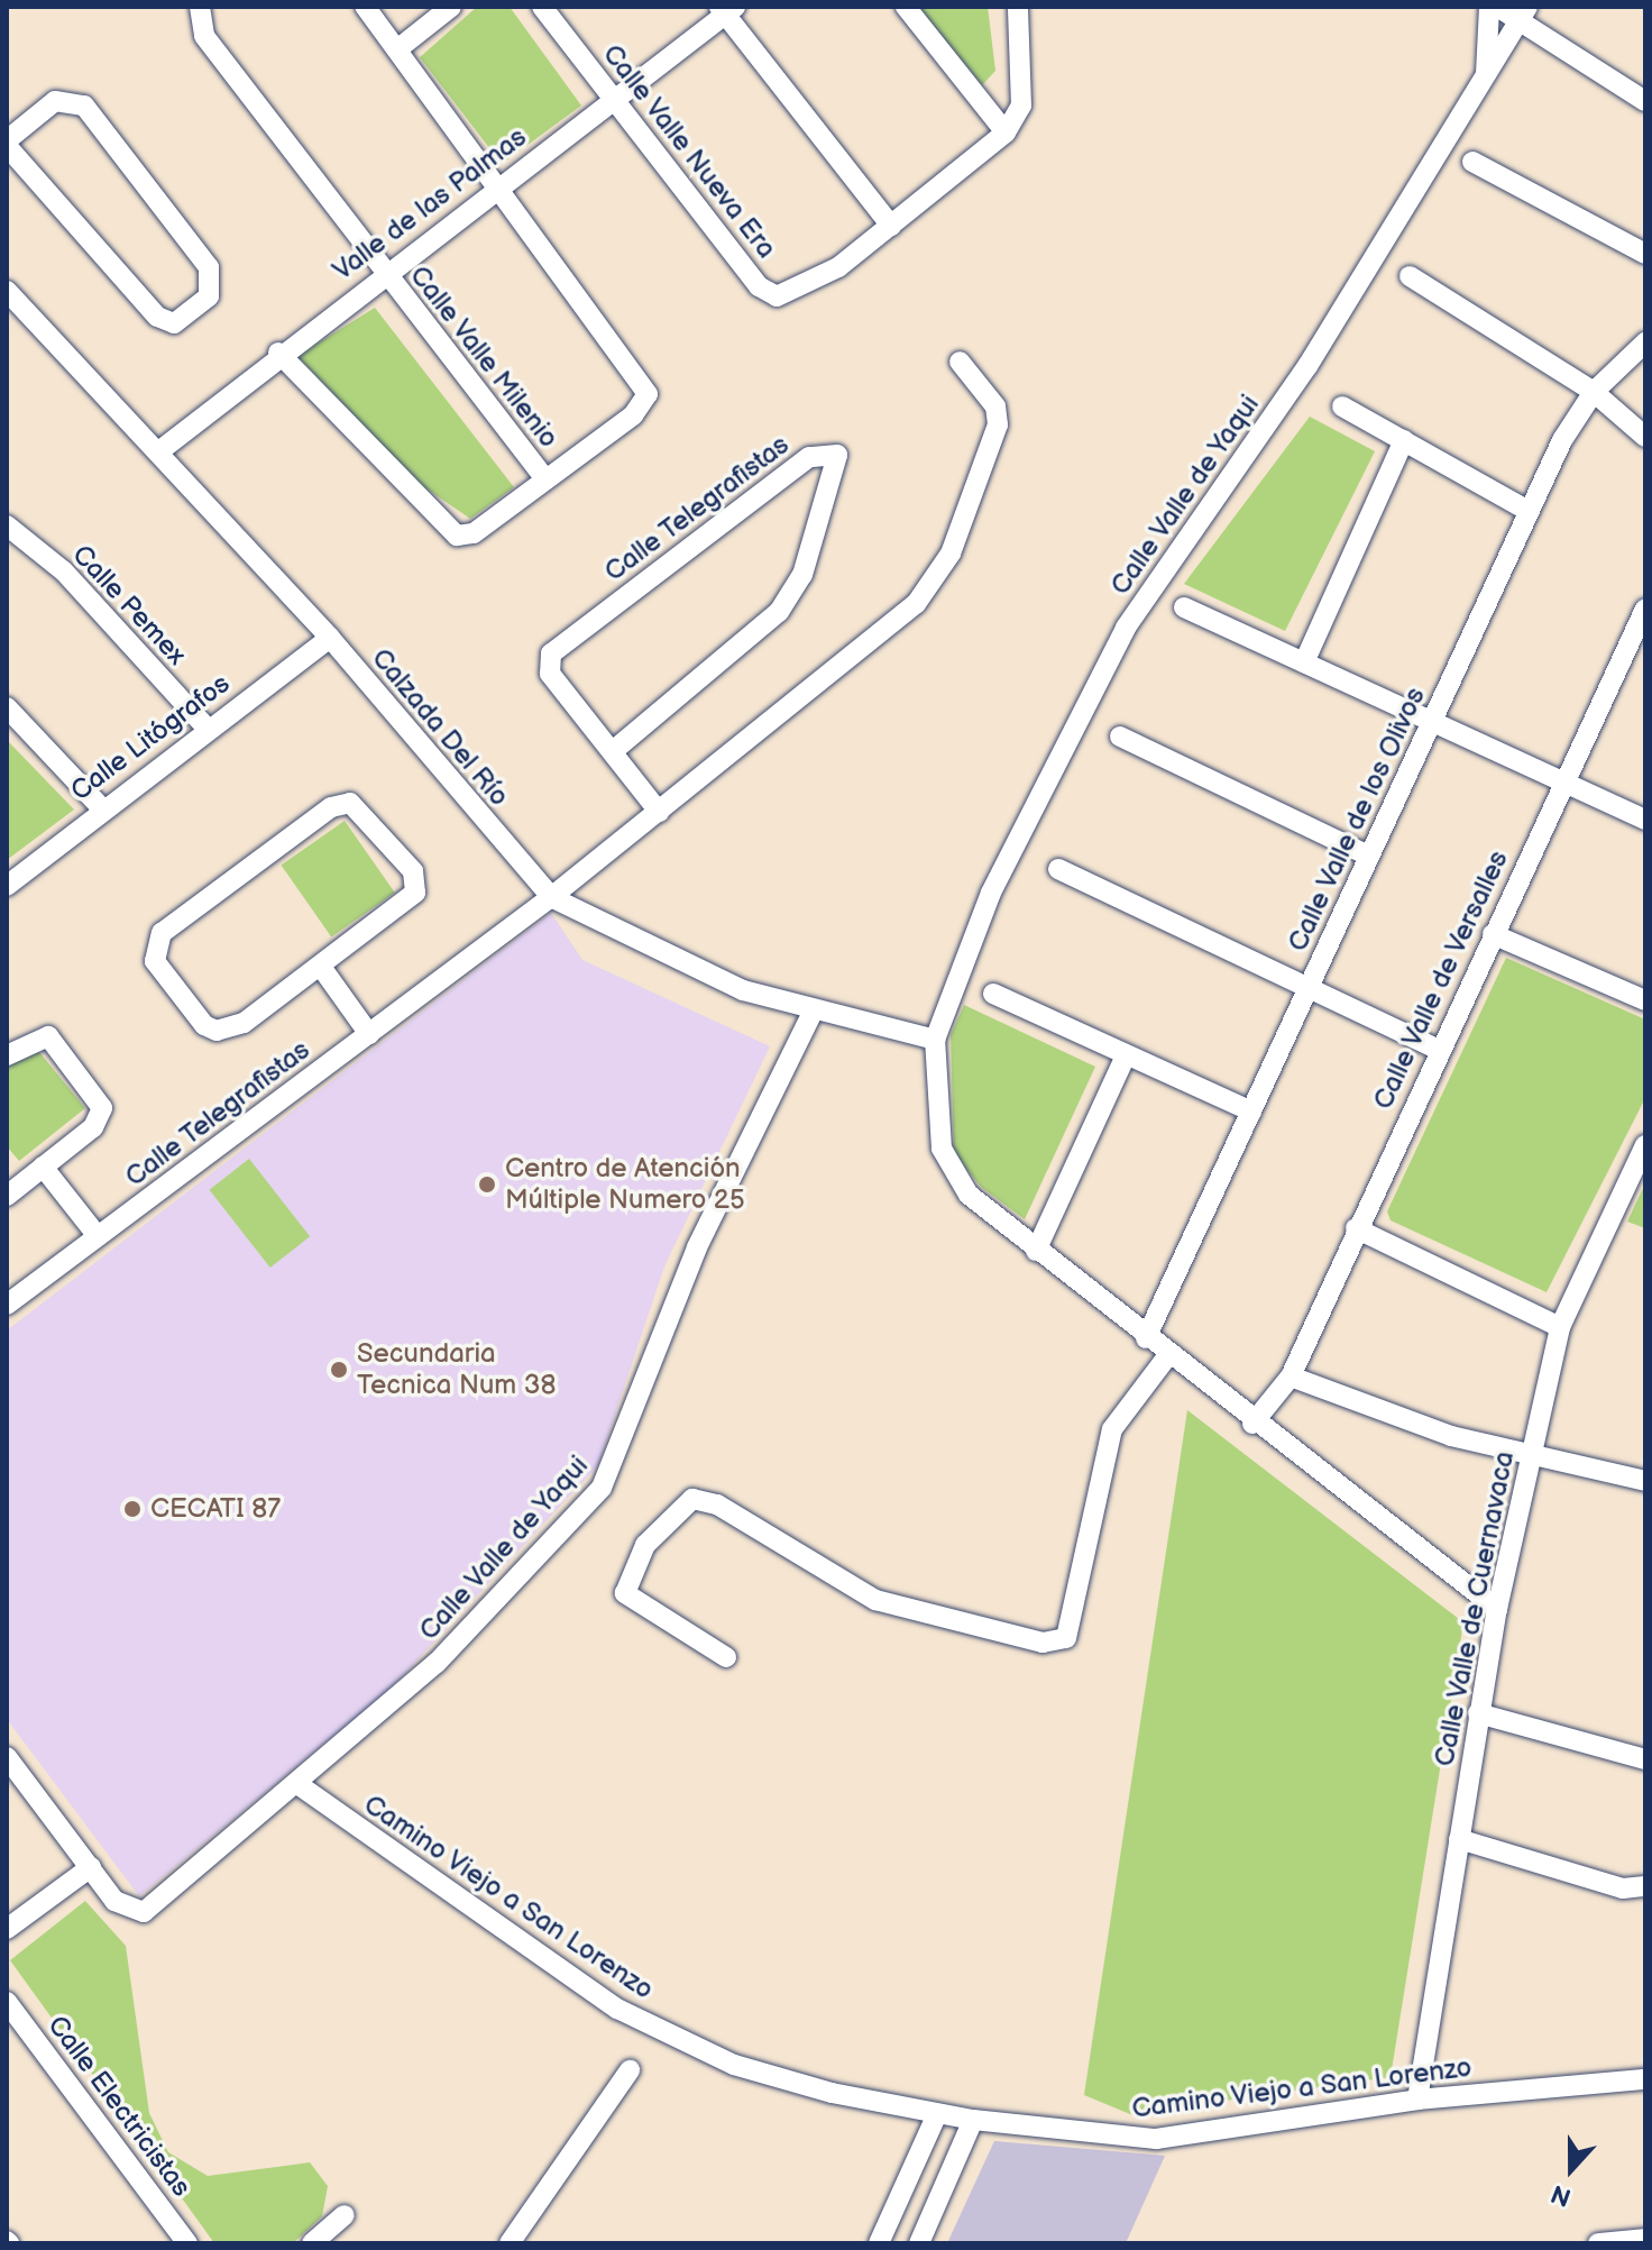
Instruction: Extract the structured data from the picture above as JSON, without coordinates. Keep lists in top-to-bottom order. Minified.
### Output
{"streets":{"street":["Calle Valle Nueva Era","Valle de las Palmas","Calle Valle Milenio","Calle Valle de Yaqui","Calle Telegrafistas","Calle Pemex","Calzada Del Río","Calle Litógrafos","Calle Valle de los Olivos","Calle Valle de Versalles","Calle Valle de Cuernavaca","Camino Viejo a San Lorenzo","Calle Electricistas"]},"crossings":[["Calle Valle Nueva Era","Valle de las Palmas"],["Valle de las Palmas","Calle Valle Milenio"],["Valle de las Palmas","Calzada Del Río"],["Calle Valle de Yaqui","Calzada Del Río"],["Calle Valle de Yaqui","Camino Viejo a San Lorenzo"],["Calle Telegrafistas","Calzada Del Río"],["Calle Pemex","Calle Litógrafos"],["Calzada Del Río","Calle Litógrafos"],["Calle Valle de Cuernavaca","Camino Viejo a San Lorenzo"]],"places":["Centro de Atención Múltiple Numero 25","Secundaria Tecnica Num 38","CECATI 87"],"north":"bottom"}
